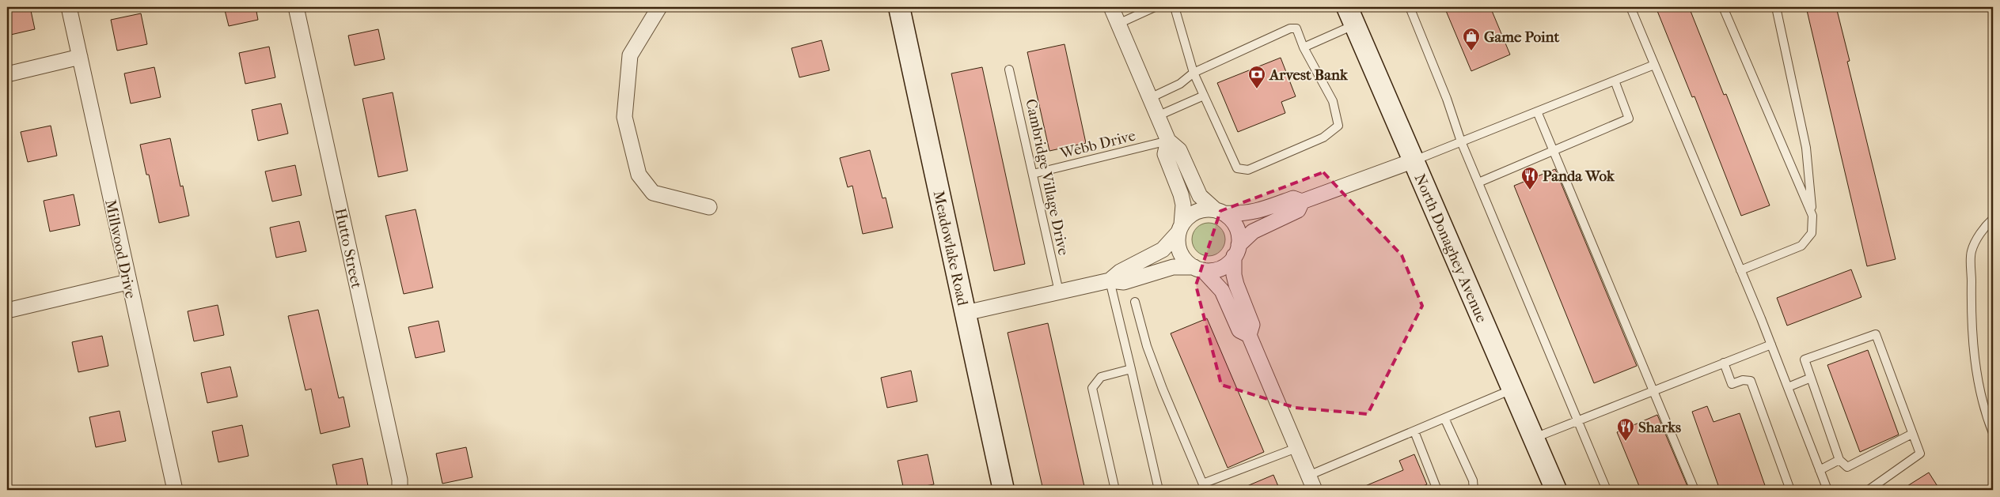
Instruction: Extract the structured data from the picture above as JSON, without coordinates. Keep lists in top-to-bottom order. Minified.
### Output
{"streets":{"street":["Hutto Street","Millwood Drive","Meadowlake Road","North Donaghey Avenue"],"lane":["Webb Drive","Cambridge Village Drive"]},"crossings":[["Webb Drive","Cambridge Village Drive"]],"places":{"shop":["Game Point"],"bank":["Arvest Bank"],"restaurant":["Panda Wok","Sharks"]}}
